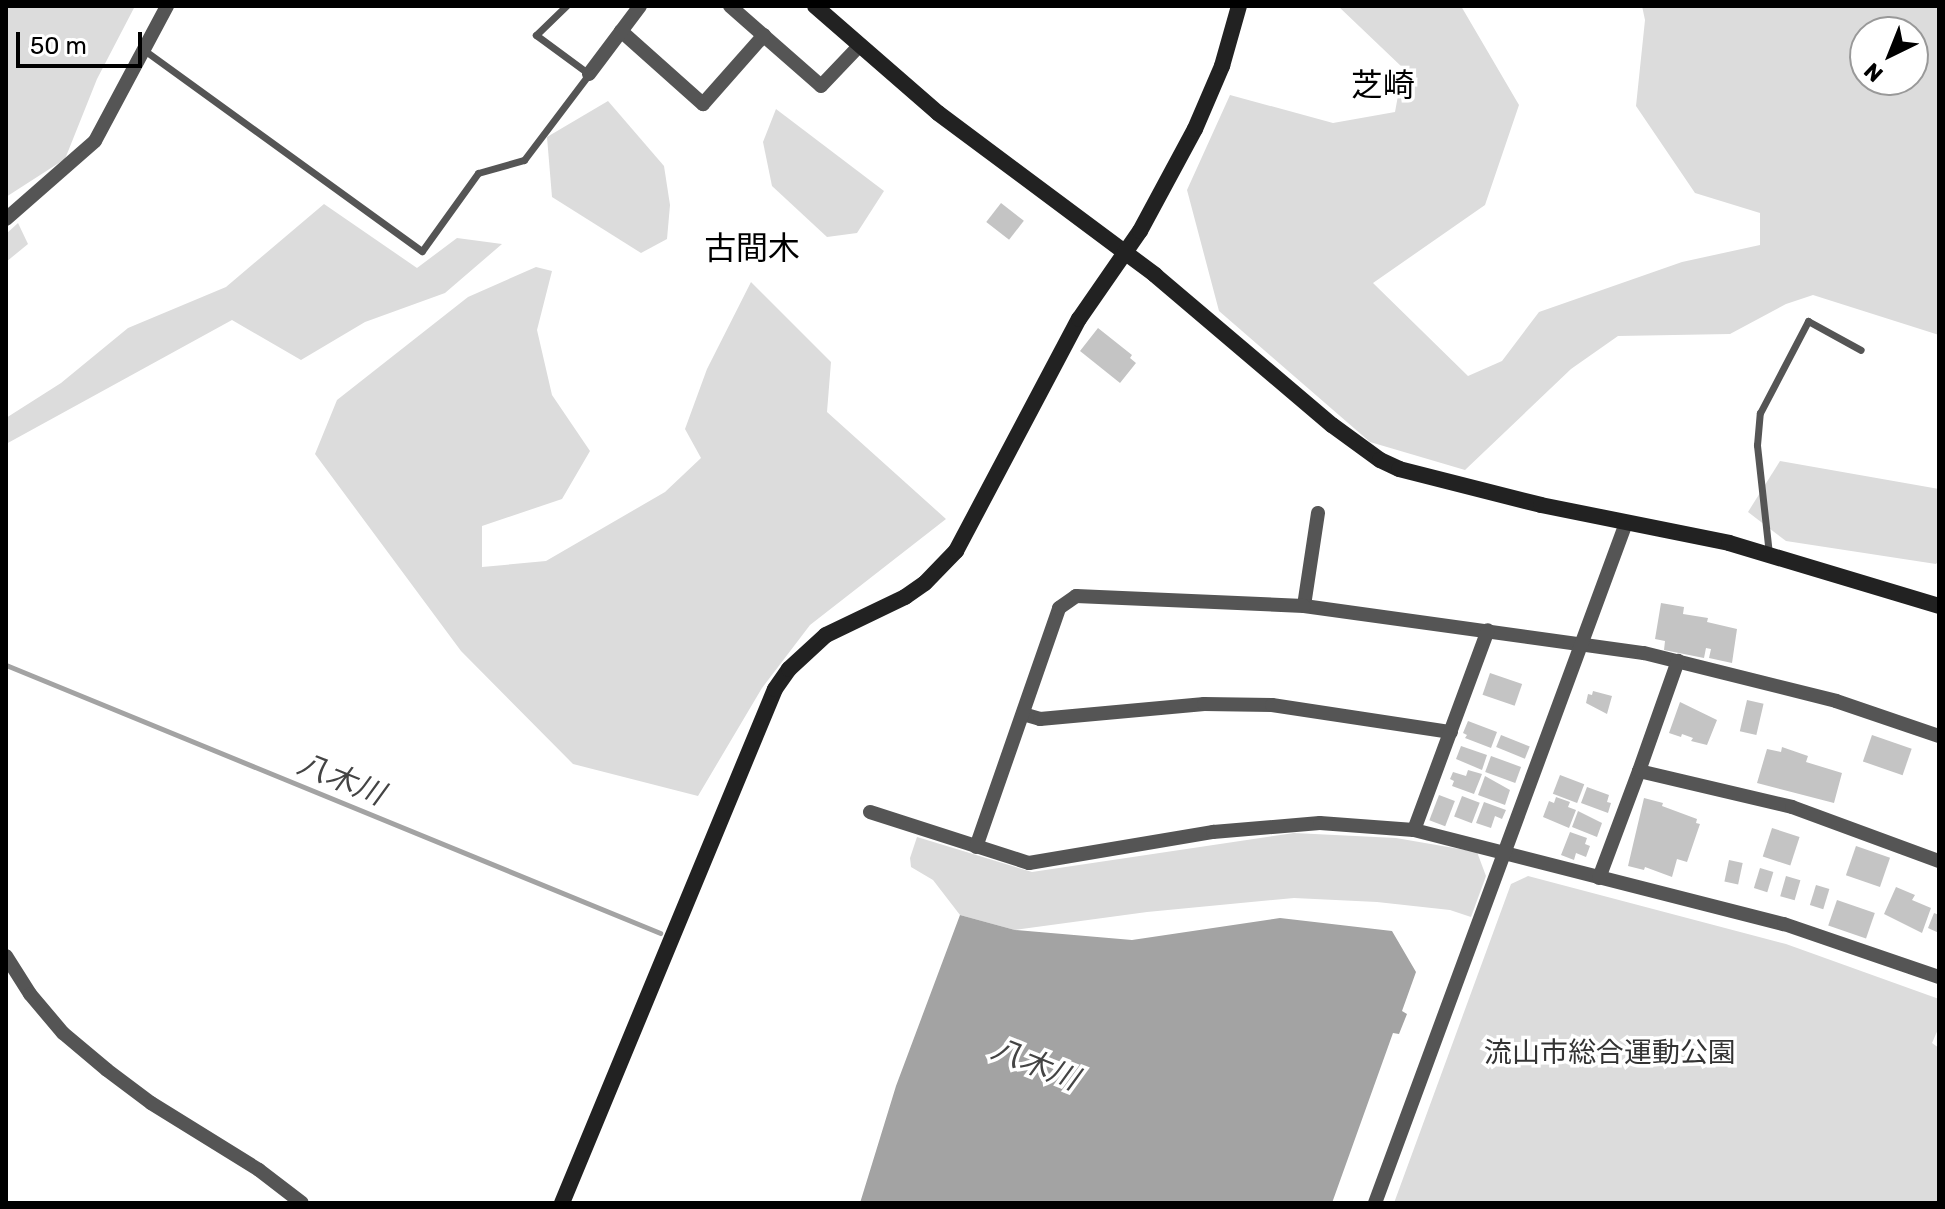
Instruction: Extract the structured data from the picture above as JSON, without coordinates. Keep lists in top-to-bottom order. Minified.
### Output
{"districts":["芝崎","古間木"],"water":["八木川"],"parks":["流山市総合運動公園"],"scale_bar":"50 m","north":"bottom left"}
